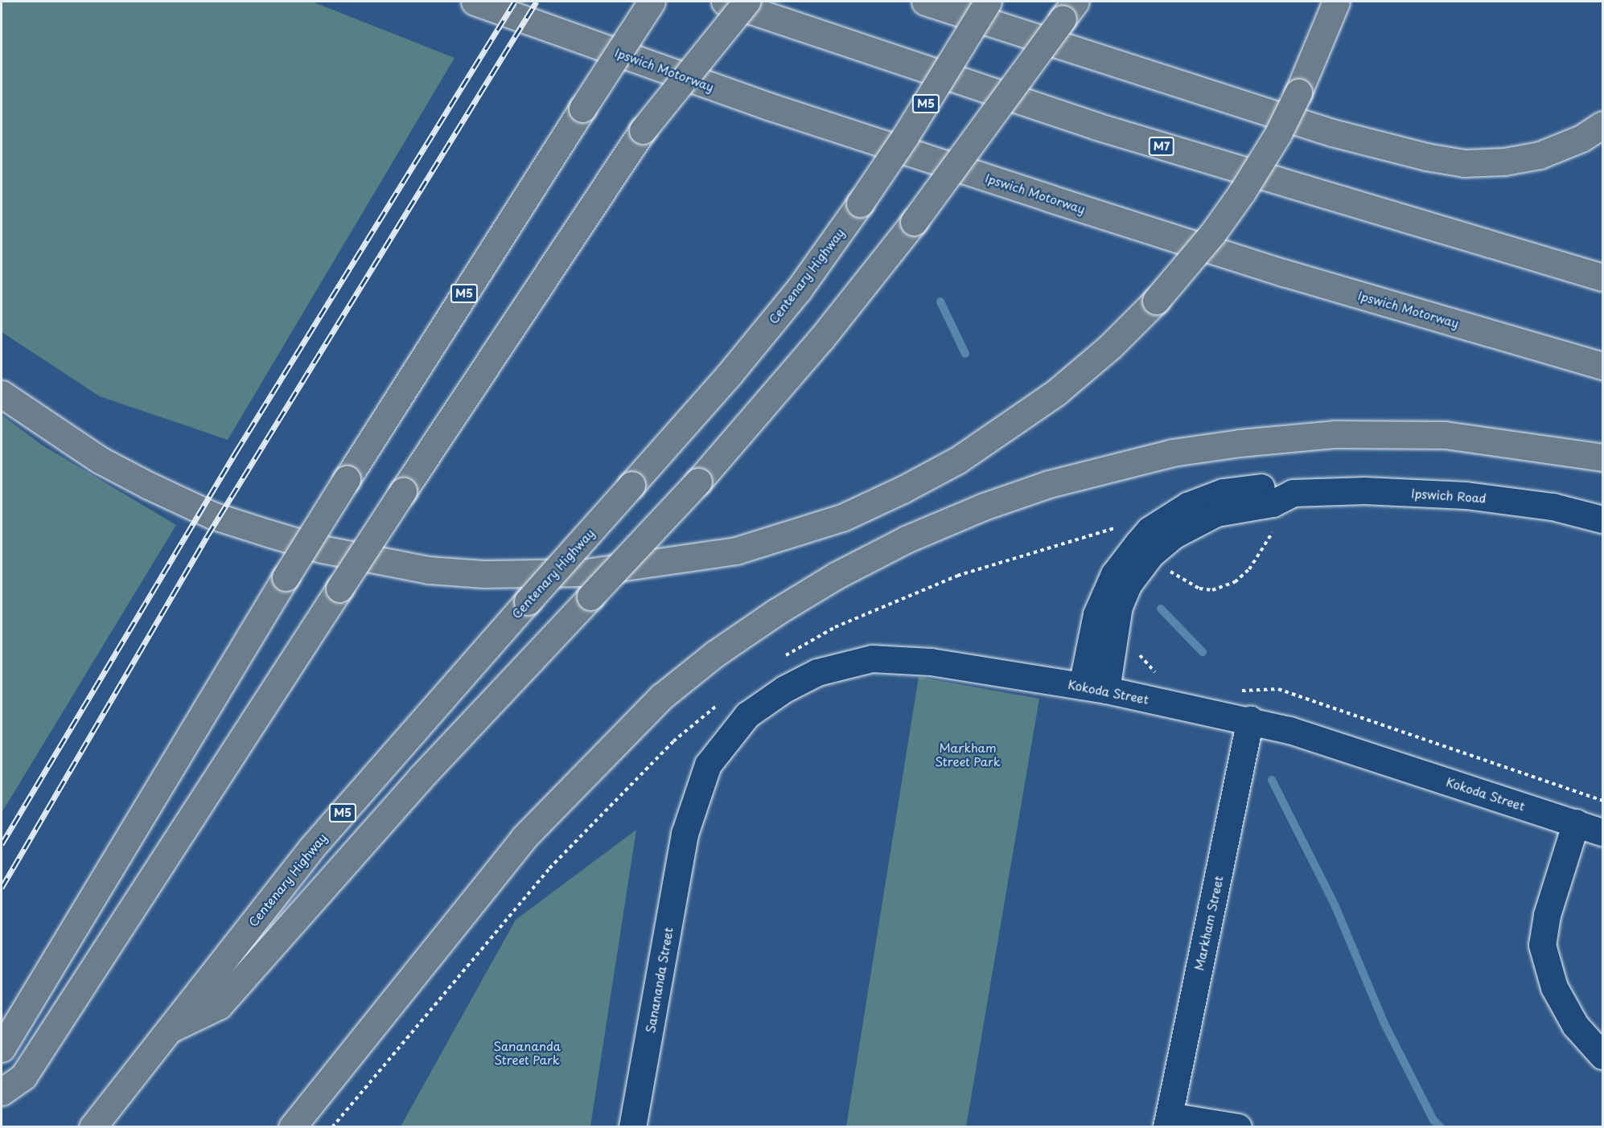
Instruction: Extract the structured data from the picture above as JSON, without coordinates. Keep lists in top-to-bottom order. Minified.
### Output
{"streets":{"highway":["Ipswich Motorway","M5","M7","Centenary Highway"],"street":["Ipswich Road","Kokoda Street","Markham Street","Sanananda Street"]},"crossings":[["Ipswich Road","Kokoda Street"],["Kokoda Street","Markham Street"],["Kokoda Street","Sanananda Street"]],"parks":["Markham Street Park","Sanananda Street Park"]}
